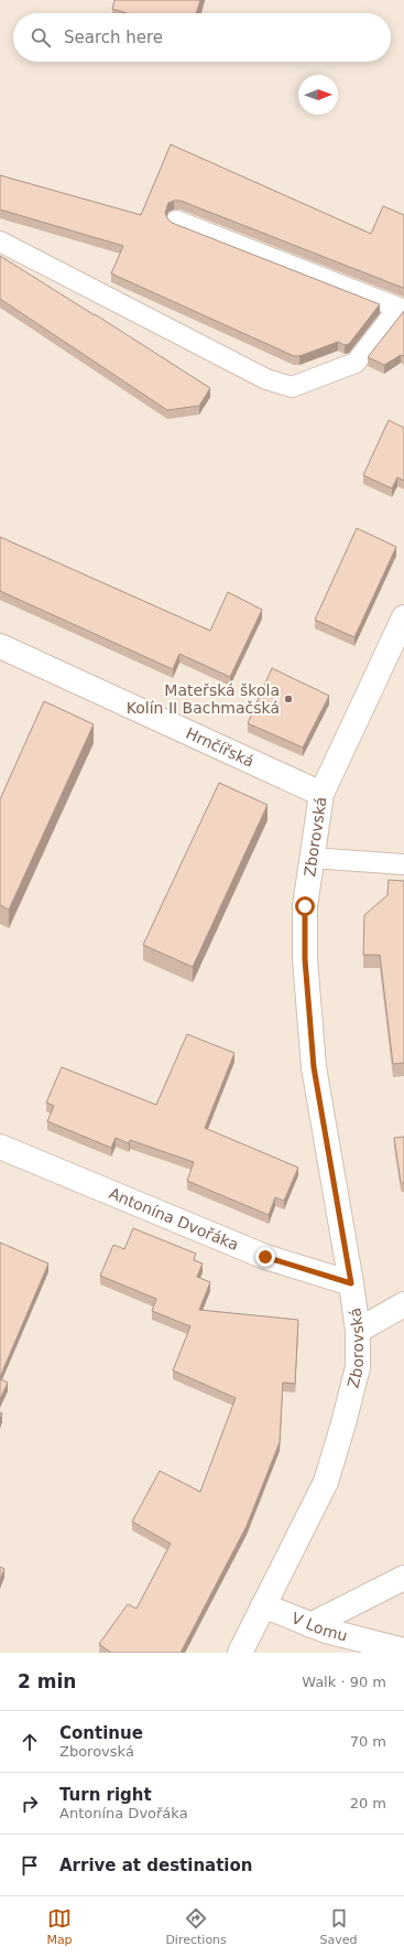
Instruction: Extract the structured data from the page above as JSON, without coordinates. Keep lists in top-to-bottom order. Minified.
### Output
{"streets":{"street":["Hrnčířská","Zborovská","Antonína Dvořáka","V Lomu"]},"crossings":[["Hrnčířská","Zborovská"],["Zborovská","Antonína Dvořáka"],["Zborovská","V Lomu"]],"places":["Mateřská škola Kolín II Bachmačská"],"north":"right","page":{"search":"Search here","heading":["2 min","Walk · 90 m"],"list":[["Continue","Zborovská","70 m"],["Turn right","Antonína Dvořáka","20 m"],"Arrive at destination"],"nav":["Map","Directions","Saved"]}}
